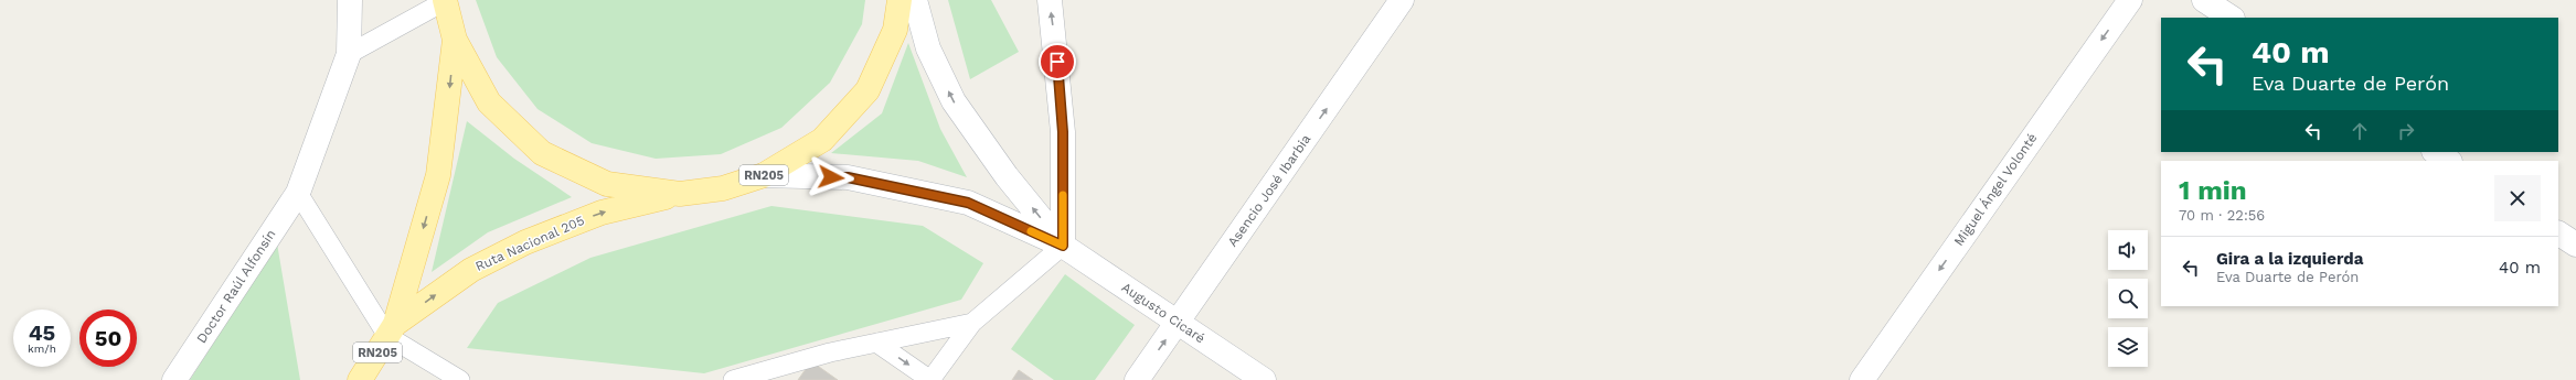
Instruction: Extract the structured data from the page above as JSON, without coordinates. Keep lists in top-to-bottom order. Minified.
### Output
{"streets":{"main road":["RN205","Ruta Nacional 205"],"street":["Miguel Ángel Volonté","Asencio José Ibarbia","Doctor Raúl Alfonsín","Augusto Cicaré"]},"crossings":[["Asencio José Ibarbia","Augusto Cicaré"]],"one_way":["Miguel Ángel Volonté","Asencio José Ibarbia"],"page":{"turn":["40 m","Eva Duarte de Perón"],"heading":["1 min","70 m · 22:56"],"list":[{"name":"Gira a la izquierda","note":"Eva Duarte de Perón","value":"40 m"}],"speed":"45 km/h","limit":"50"}}
